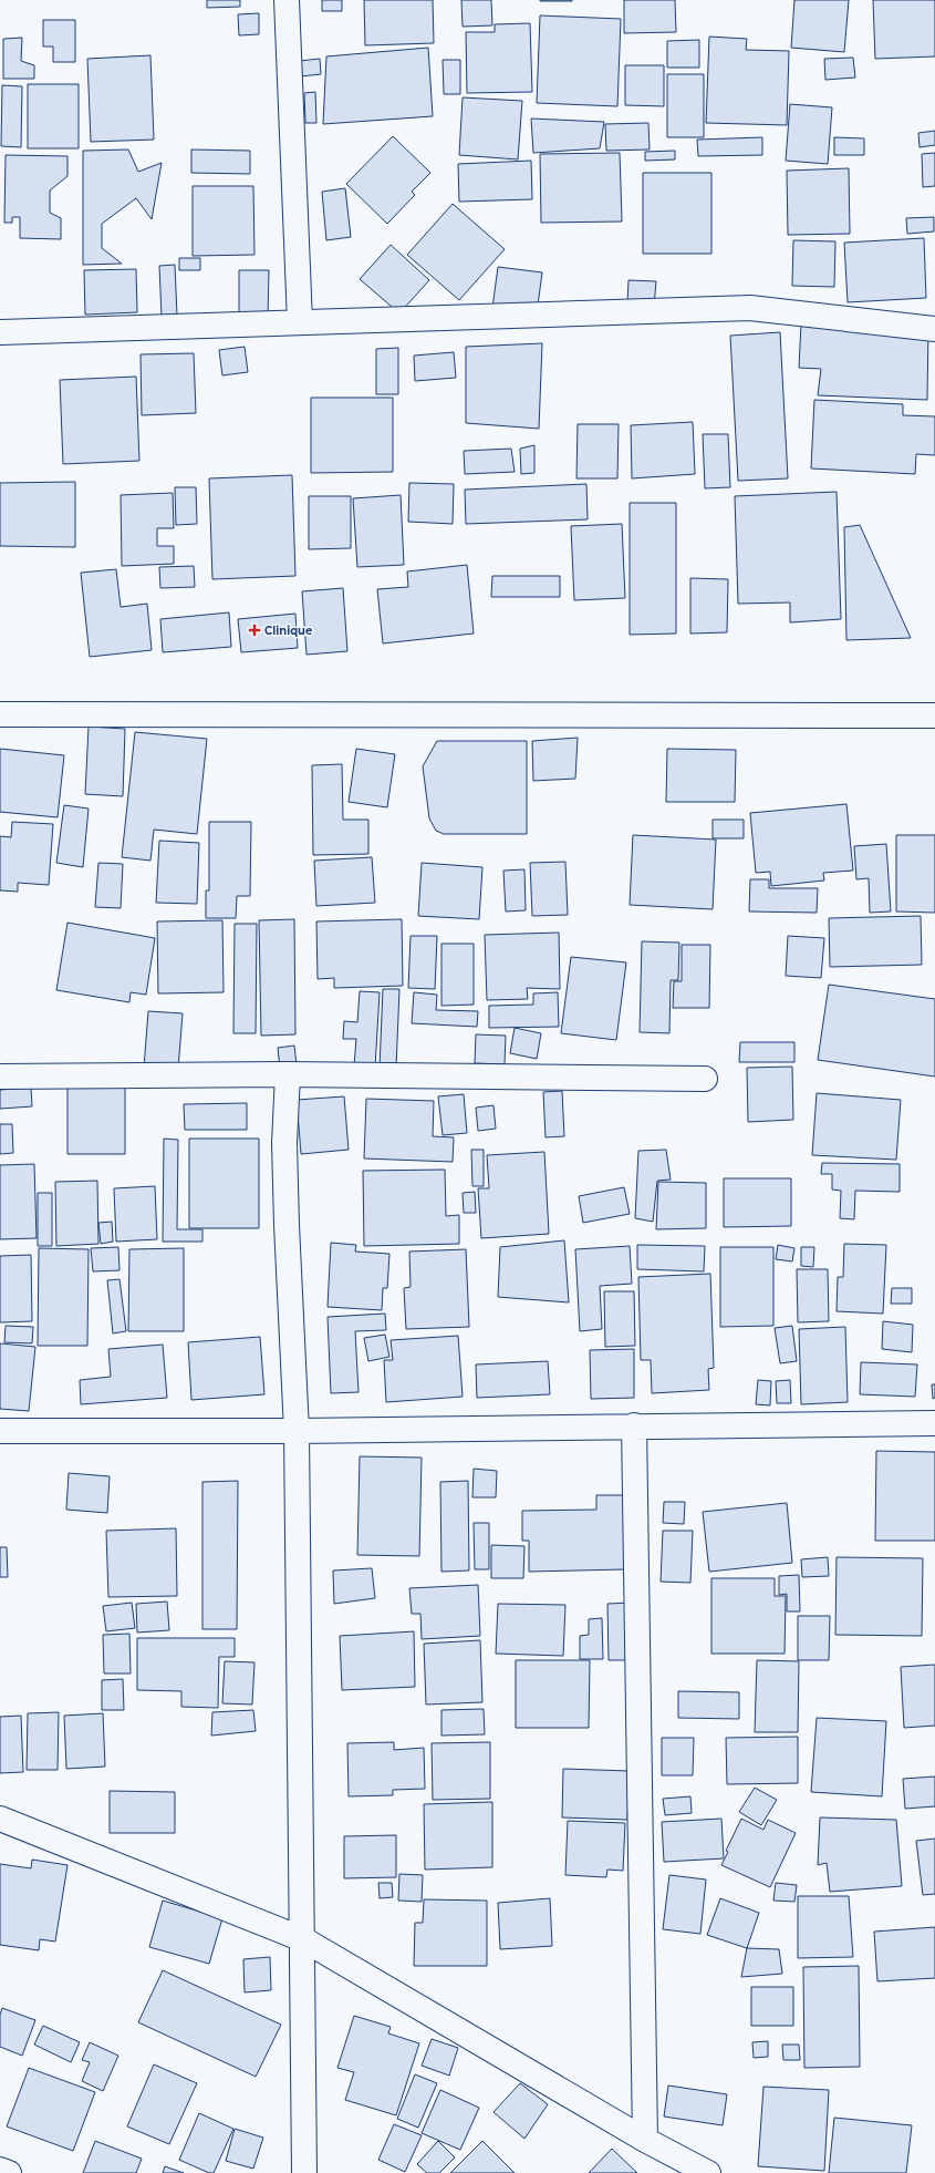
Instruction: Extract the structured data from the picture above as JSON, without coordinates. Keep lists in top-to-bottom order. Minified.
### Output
{"places":{"health":["Clinique"]}}
